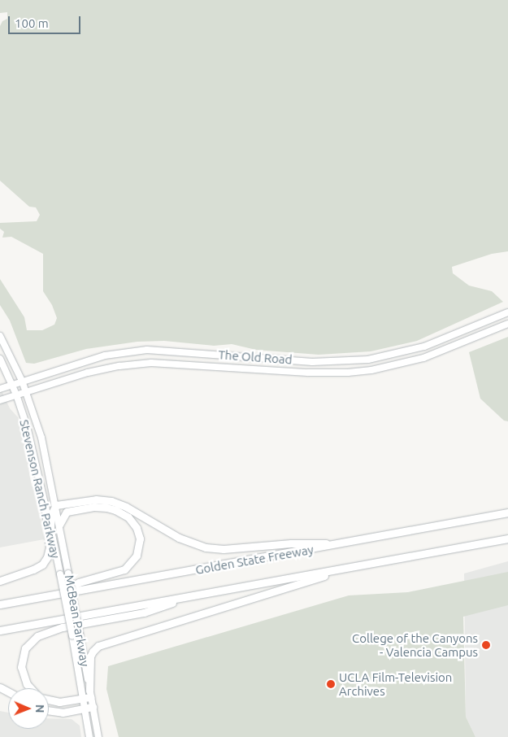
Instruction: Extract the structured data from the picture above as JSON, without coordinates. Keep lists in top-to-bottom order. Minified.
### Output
{"streets":{"highway":["Golden State Freeway"],"main road":["The Old Road","Stevenson Ranch Parkway","McBean Parkway"]},"crossings":[["The Old Road","Stevenson Ranch Parkway"],["Stevenson Ranch Parkway","McBean Parkway"]],"places":["College of the Canyons - Valencia Campus","UCLA Film-Television Archives"],"scale_bar":"100 m","north":"right"}
